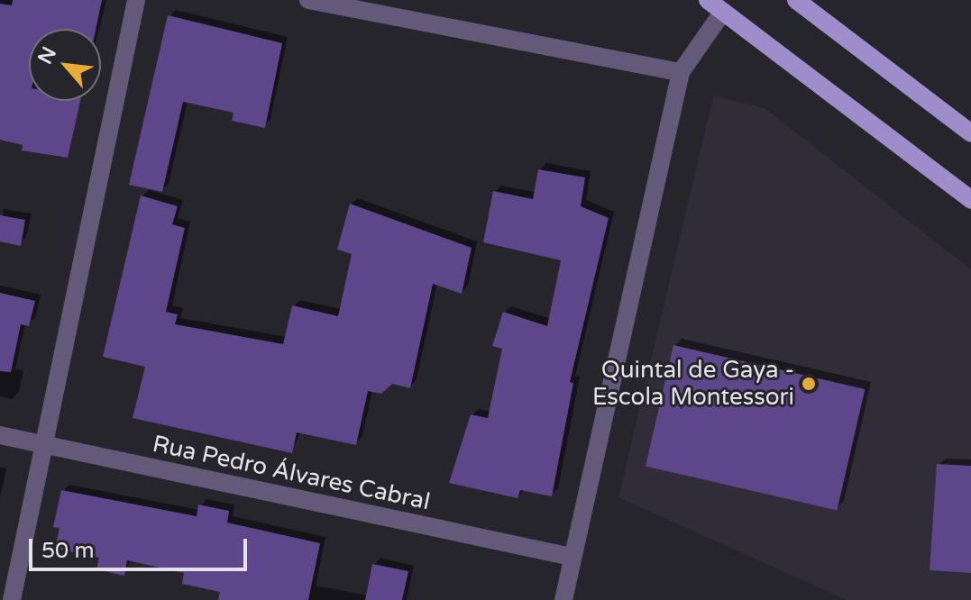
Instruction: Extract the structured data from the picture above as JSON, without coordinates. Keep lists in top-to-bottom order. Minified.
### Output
{"streets":{"street":["Rua Pedro Álvares Cabral"]},"places":["Quintal de Gaya - Escola Montessori"],"scale_bar":"50 m","north":"top left"}
